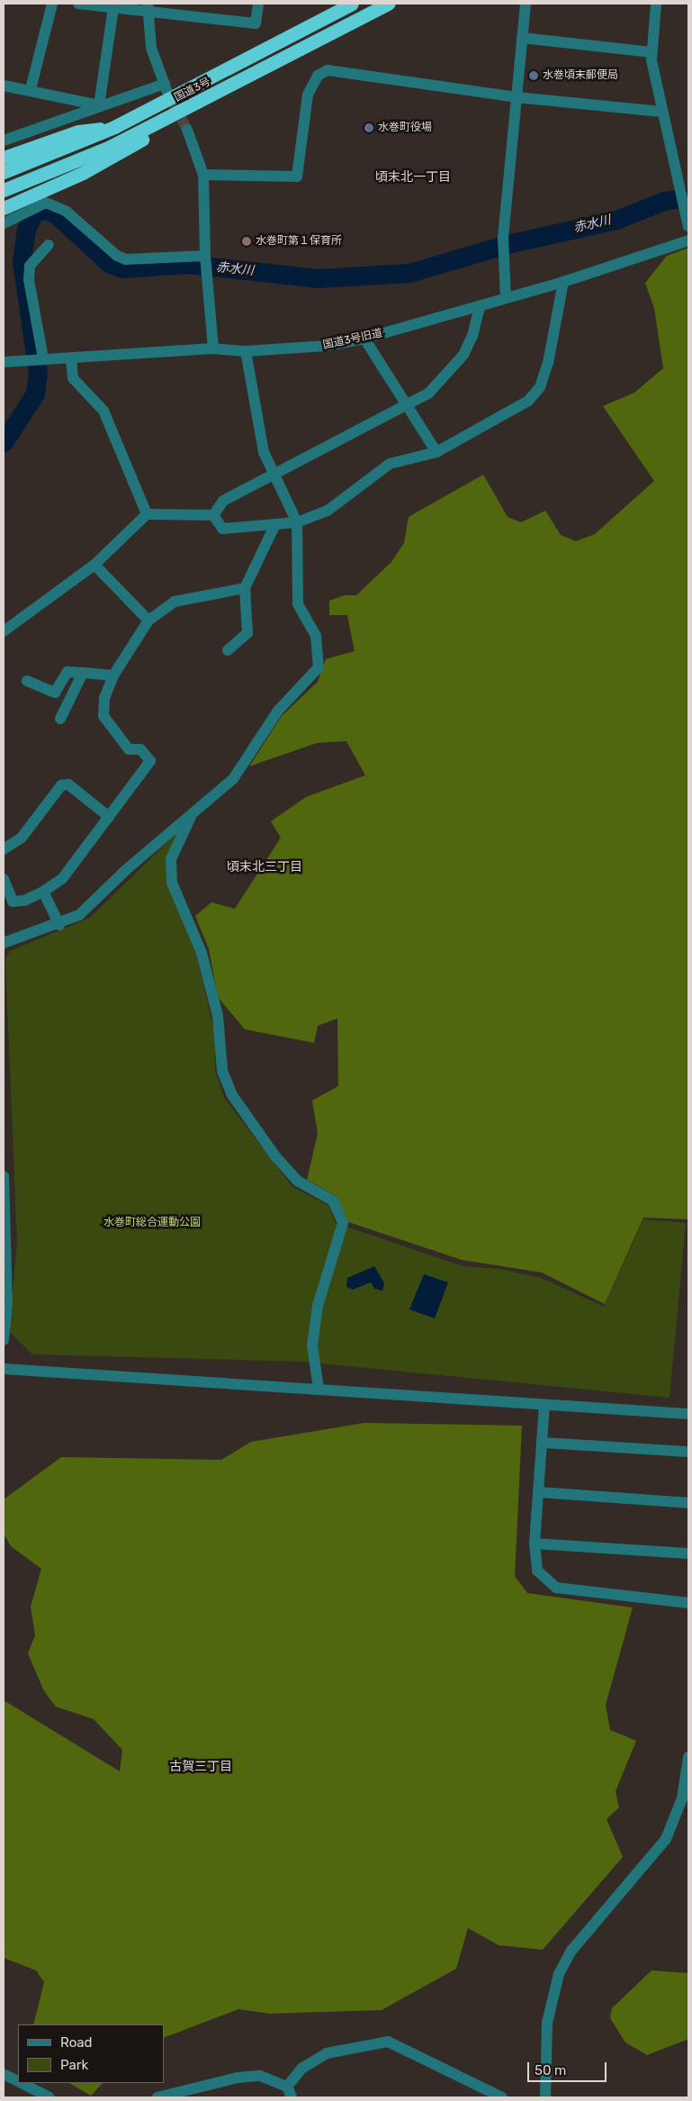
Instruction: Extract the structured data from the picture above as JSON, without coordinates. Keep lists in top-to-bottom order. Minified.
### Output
{"streets":{"highway":["国道3号"],"street":["国道3号旧道"]},"districts":["頃末北一丁目","頃末北三丁目","古賀三丁目"],"water":["赤水川"],"parks":["水巻町総合運動公園"],"places":["水巻頃末郵便局","水巻町役場","水巻町第１保育所"],"legend":["Road","Park"],"scale_bar":"50 m"}
